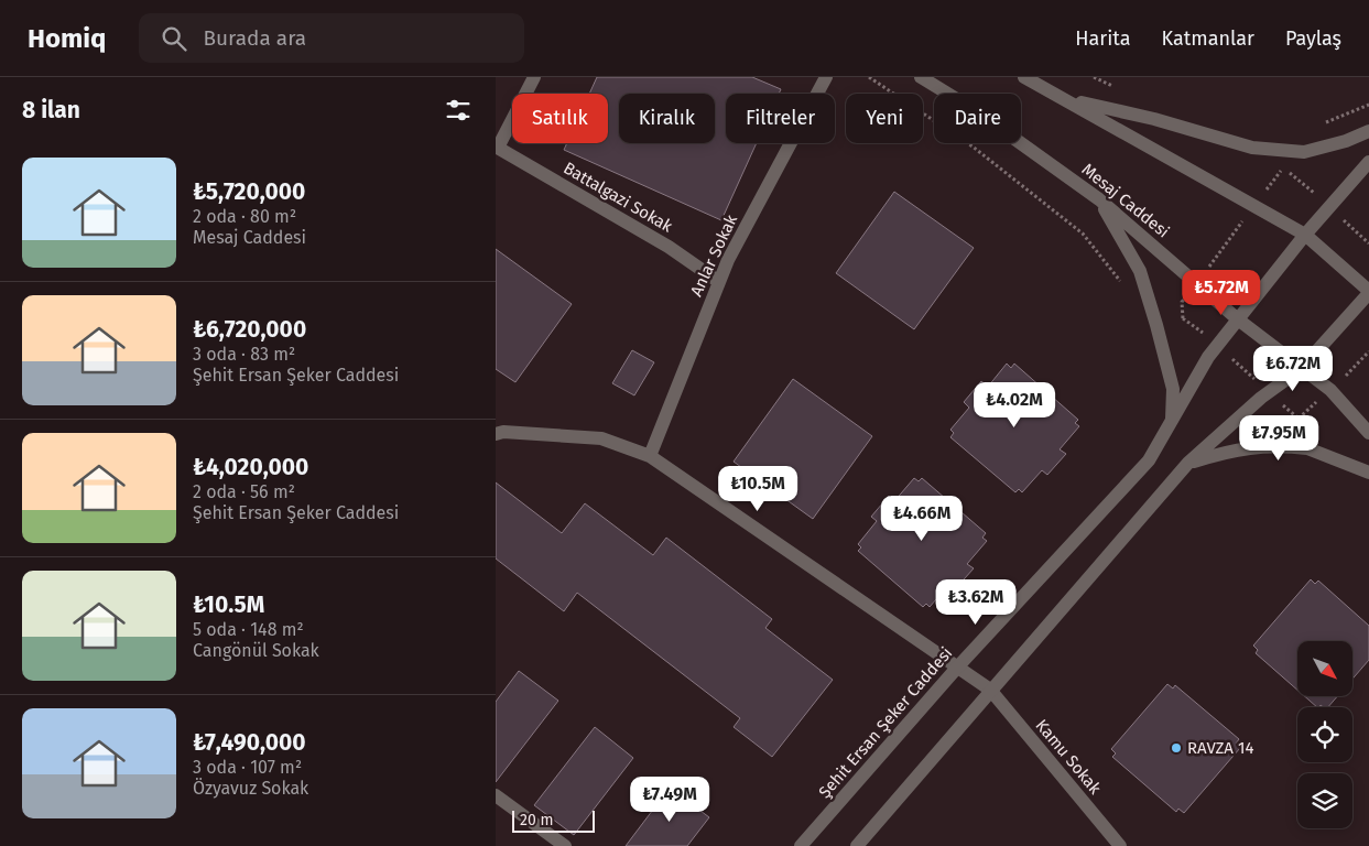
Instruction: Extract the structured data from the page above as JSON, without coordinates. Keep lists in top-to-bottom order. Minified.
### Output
{"streets":{"street":["Battalgazi Sokak","Mesaj Caddesi","Anlar Sokak","Şehit Ersan Şeker Caddesi","Kamu Sokak"]},"crossings":[["Battalgazi Sokak","Anlar Sokak"],["Mesaj Caddesi","Şehit Ersan Şeker Caddesi"],["Anlar Sokak","Kamu Sokak"],["Şehit Ersan Şeker Caddesi","Kamu Sokak"]],"places":["RAVZA 14"],"scale_bar":"20 m","north":"bottom right","page":{"header":"Homiq","search":"Burada ara","nav":["Harita","Katmanlar","Paylaş"],"heading":"8 ilan","chip":["Satılık","Kiralık","Filtreler","Yeni","Daire"],"list":[{"name":"₺5,720,000","note":"2 oda · 80 m² · Mesaj Caddesi"},{"name":"₺6,720,000","note":"3 oda · 83 m² · Şehit Ersan Şeker Caddesi"},{"name":"₺4,020,000","note":"2 oda · 56 m² · Şehit Ersan Şeker Caddesi"},{"name":"₺10.5M","note":"5 oda · 148 m² · Cangönül Sokak"},{"name":"₺7,490,000","note":"3 oda · 107 m² · Özyavuz Sokak"}],"price":["₺5.72M","₺6.72M","₺4.02M","₺7.95M","₺10.5M","₺4.66M","₺3.62M","₺7.49M"],"scale":"20 m"}}
